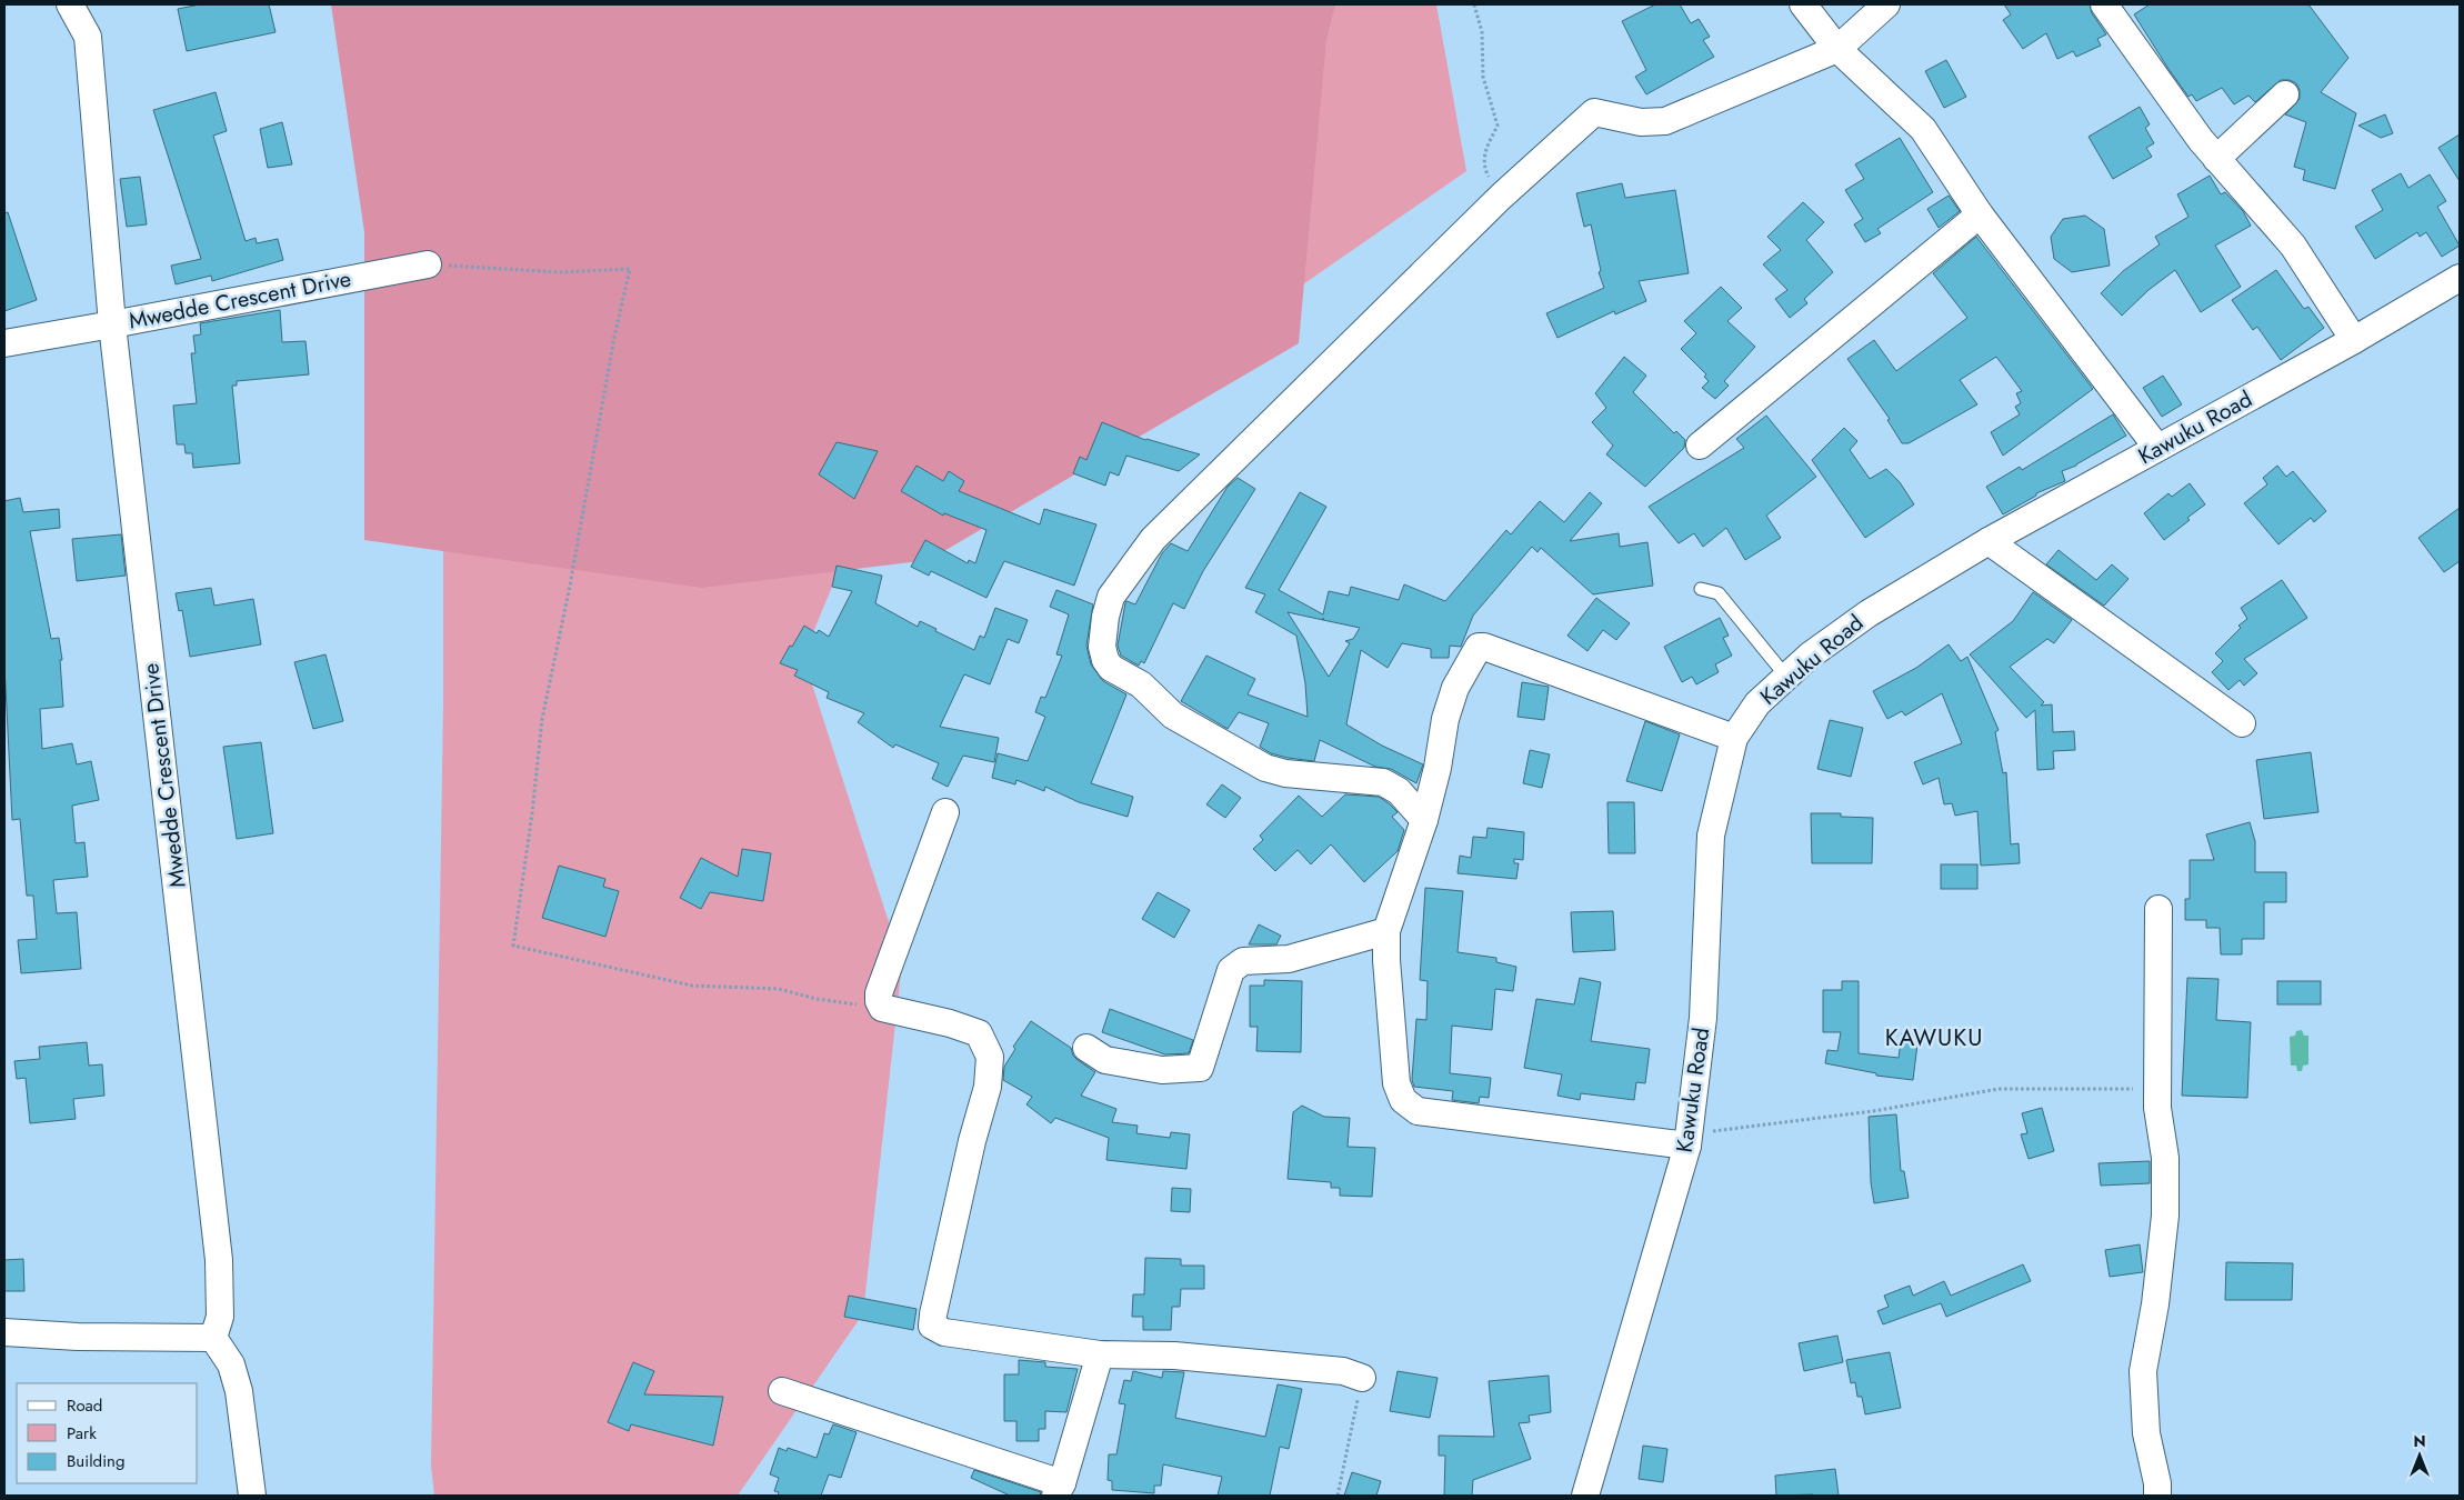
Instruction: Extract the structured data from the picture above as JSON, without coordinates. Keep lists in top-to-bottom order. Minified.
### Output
{"streets":{"street":["Mwedde Crescent Drive","Kawuku Road"]},"districts":["KAWUKU"],"legend":["Road","Park","Building"],"north":"top"}
